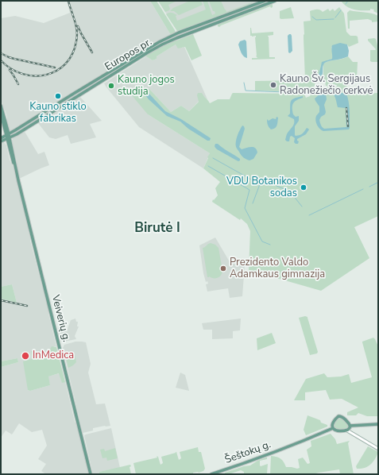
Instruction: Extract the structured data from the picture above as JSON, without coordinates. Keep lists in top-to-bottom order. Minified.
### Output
{"streets":{"main road":["Europos pr.","Veiverių g.","Šeštokų g."]},"crossings":[["Europos pr.","Veiverių g."]],"districts":["Birutė I"],"places":["Kauno Šv. Sergijaus Radonežiečio cerkvė","Kauno jogos studija","Kauno stiklo fabrikas","VDU Botanikos sodas","Prezidento Valdo Adamkaus gimnazija","InMedica"]}
